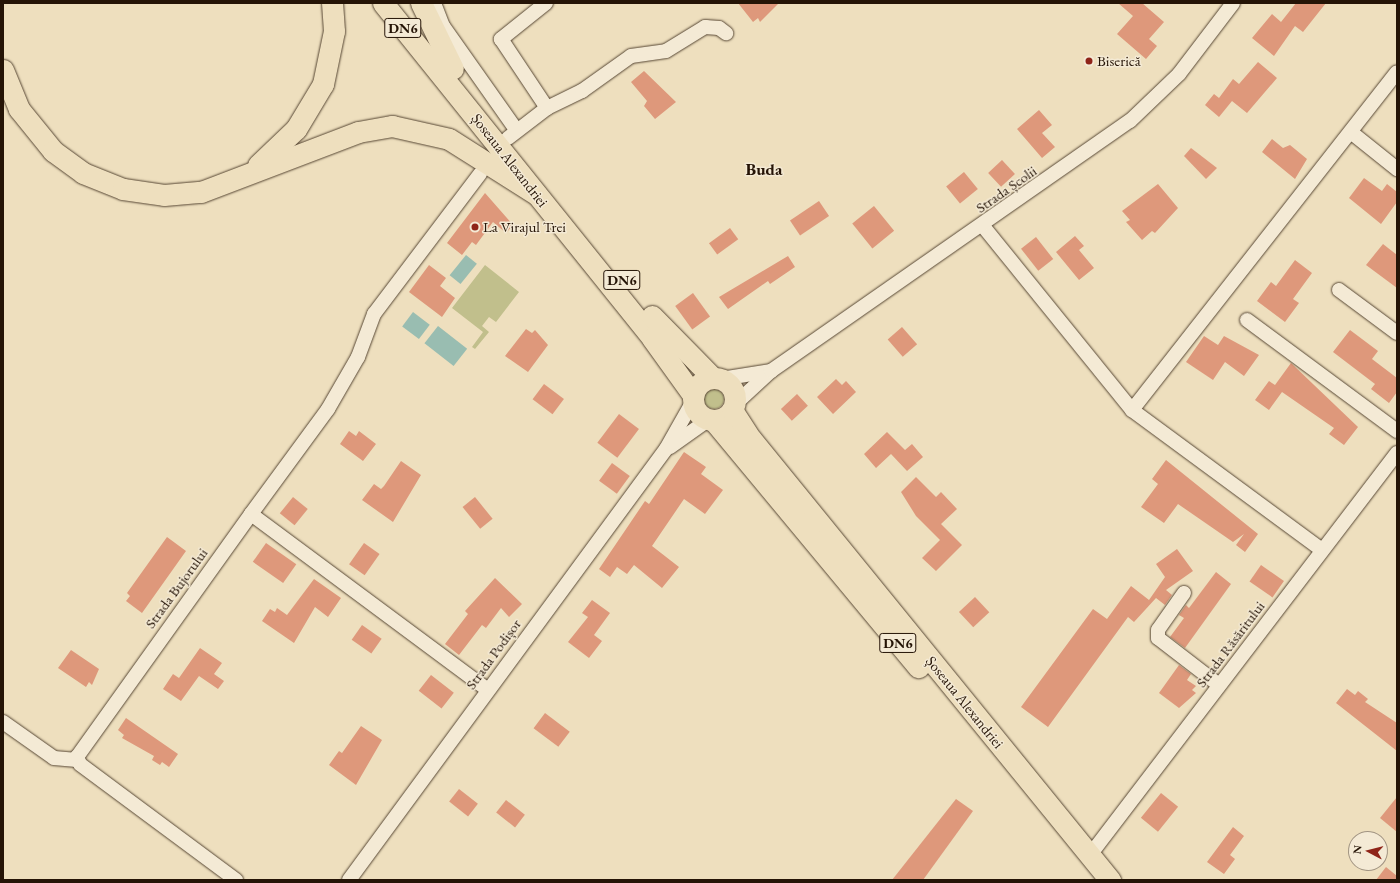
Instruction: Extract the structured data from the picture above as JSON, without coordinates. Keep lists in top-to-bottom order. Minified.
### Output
{"streets":{"highway":["DN6","Șoseaua Alexandriei"],"street":["Strada Școlii","Strada Bujorului","Strada Răsăritului","Strada Podișor"]},"crossings":[["Șoseaua Alexandriei","Strada Școlii"],["Șoseaua Alexandriei","Strada Răsăritului"],["Șoseaua Alexandriei","Strada Podișor"],["Strada Școlii","Strada Podișor"]],"districts":["Buda"],"places":["Biserică","La Virajul Trei"],"north":"left"}
